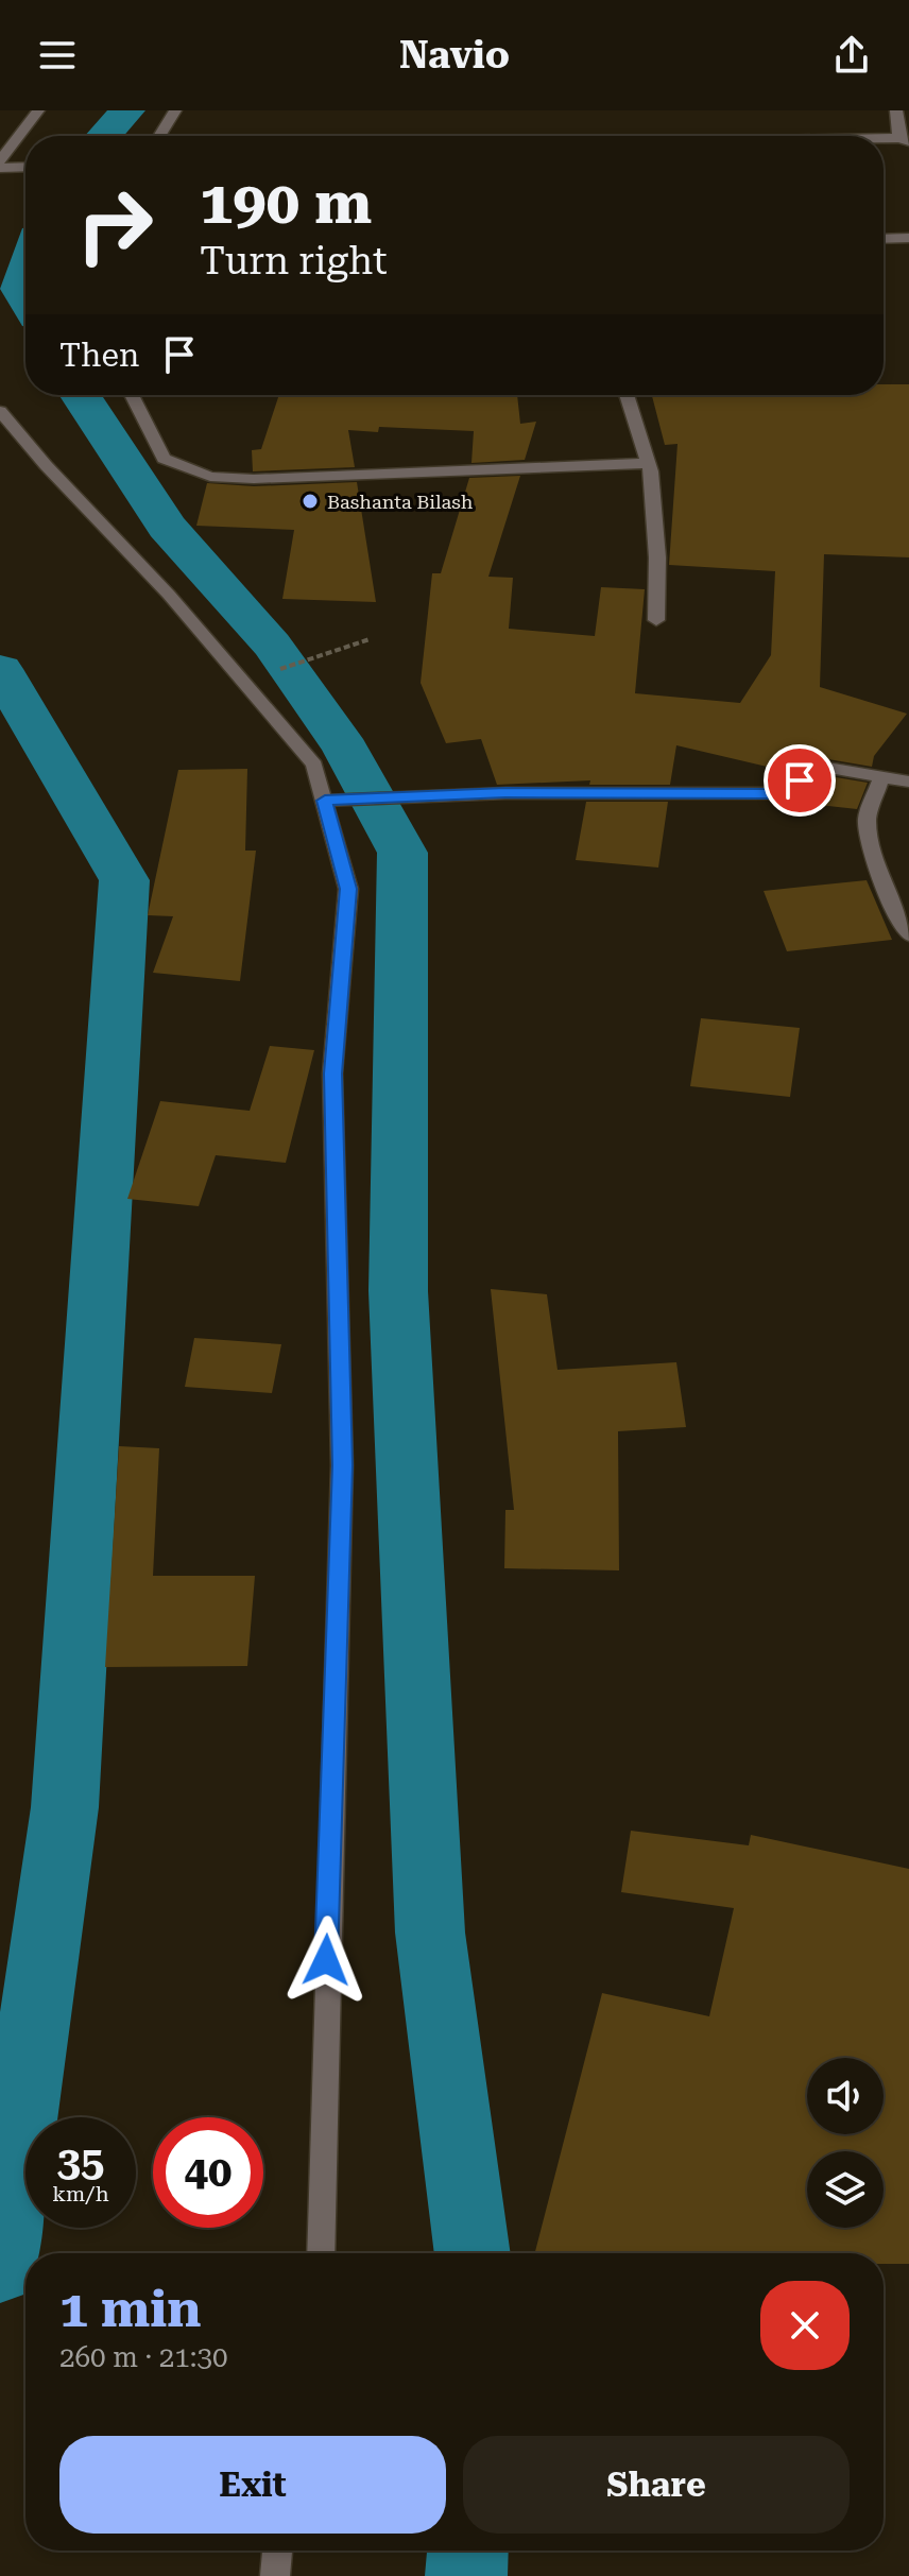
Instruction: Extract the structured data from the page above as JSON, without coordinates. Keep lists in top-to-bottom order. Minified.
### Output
{"places":["Bashanta Bilash"],"page":{"header":"Navio","turn":["190 m","Turn right"],"then":"Then","speed":"35 km/h","limit":"40","heading":["1 min","260 m · 21:30"],"buttons":["Exit","Share"]}}
